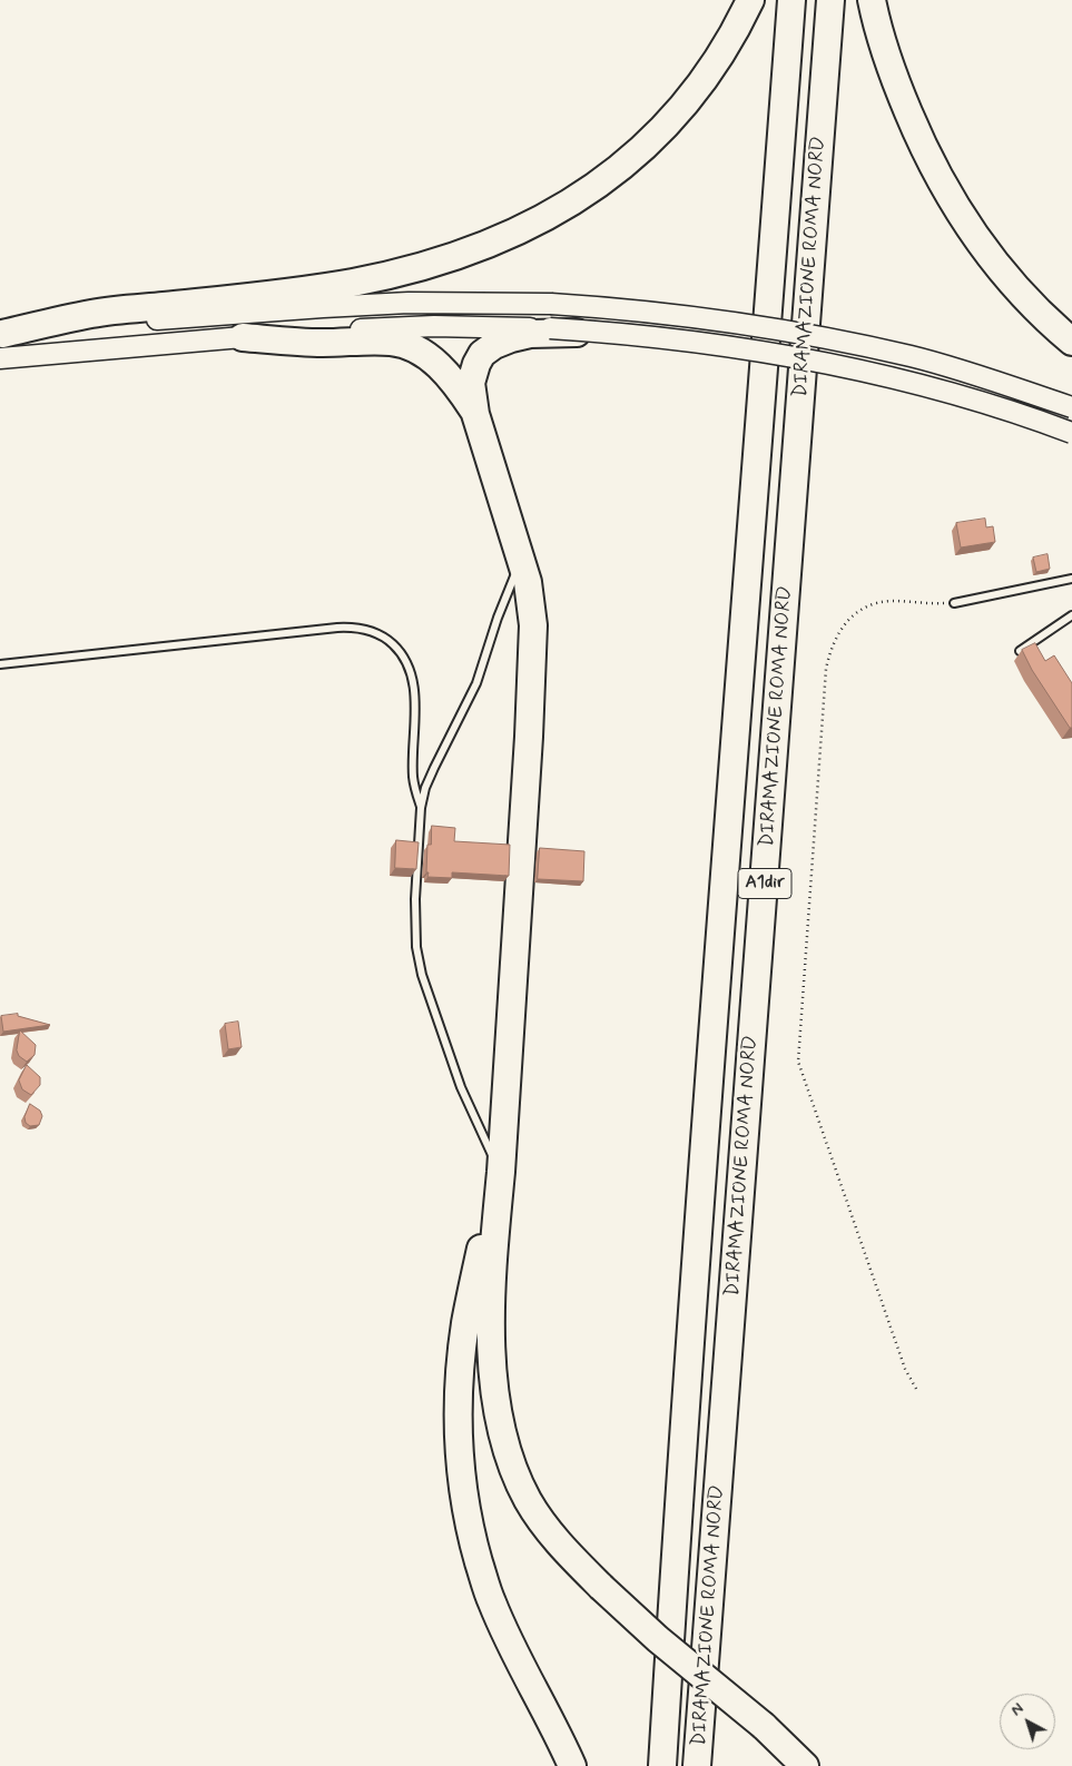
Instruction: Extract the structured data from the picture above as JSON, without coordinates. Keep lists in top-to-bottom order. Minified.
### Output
{"streets":{"highway":["DIRAMAZIONE ROMA NORD","A1dir"]},"north":"top left"}
